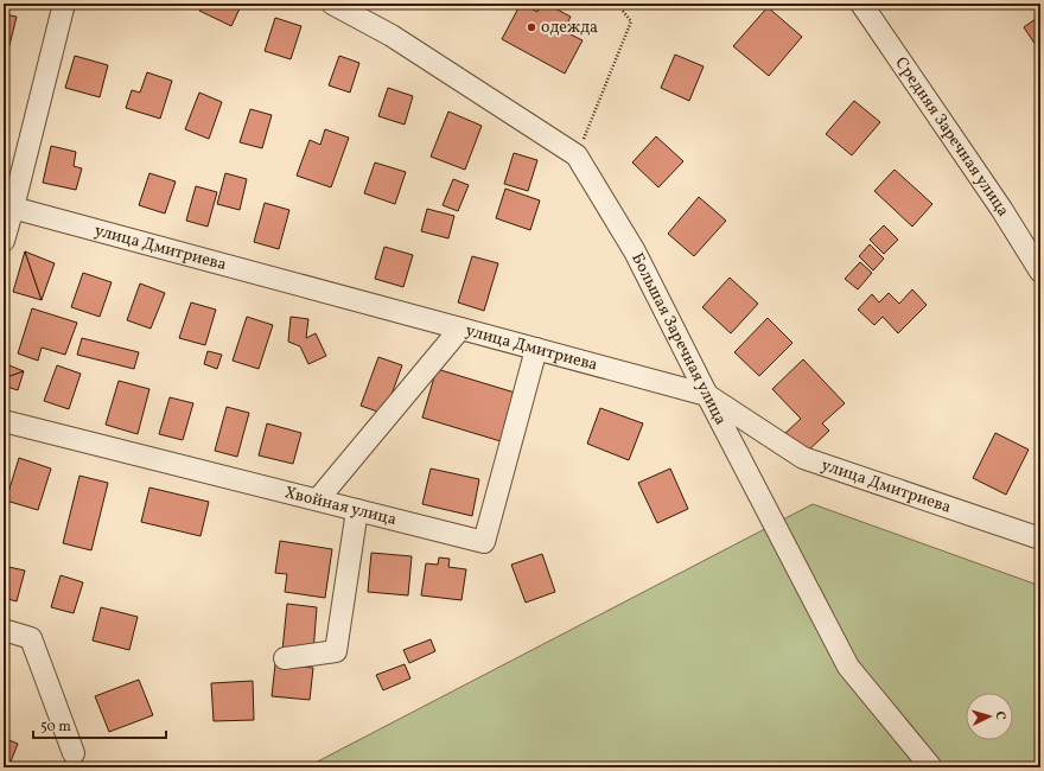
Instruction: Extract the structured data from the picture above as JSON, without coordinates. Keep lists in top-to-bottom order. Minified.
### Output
{"streets":{"street":["Средняя Заречная улица","улица Дмитриева","Большая Заречная улица","Хвойная улица"]},"crossings":[["улица Дмитриева","Большая Заречная улица"],["улица Дмитриева","Хвойная улица"]],"places":["одежда"],"scale_bar":"50 m","north":"right"}
